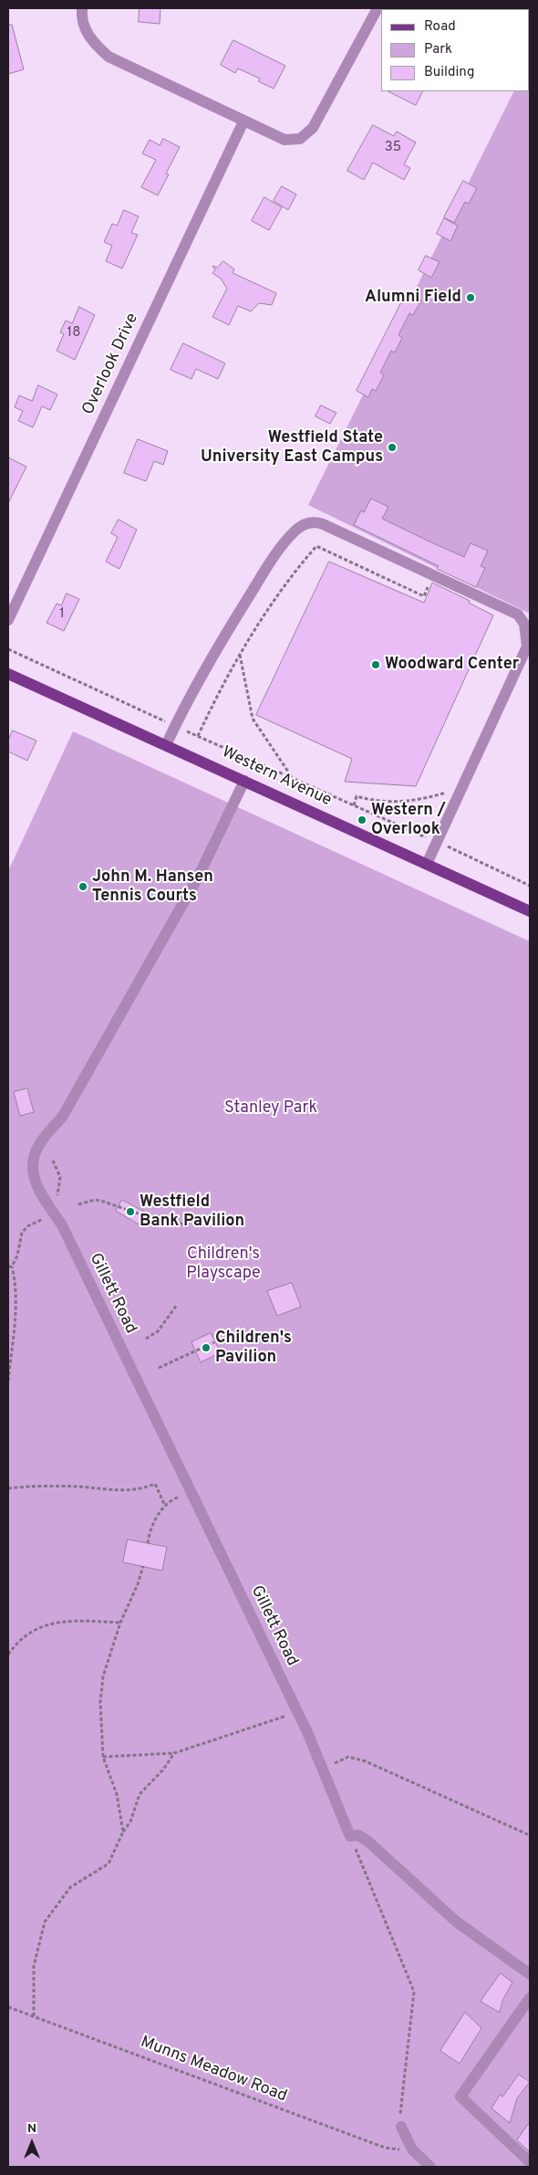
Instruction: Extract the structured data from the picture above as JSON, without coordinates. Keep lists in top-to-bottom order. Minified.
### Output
{"streets":{"main road":["Western Avenue"],"street":["Overlook Drive","Gillett Road"],"path":["Munns Meadow Road"]},"crossings":[["Western Avenue","Gillett Road"]],"parks":["Stanley Park","Children's Playscape"],"places":["Alumni Field","Westfield State University East Campus","Woodward Center","Western / Overlook","John M. Hansen Tennis Courts","Westfield Bank Pavilion","Children's Pavilion"],"house_numbers":["35","18","1"],"legend":["Road","Park","Building"],"north":"top"}
